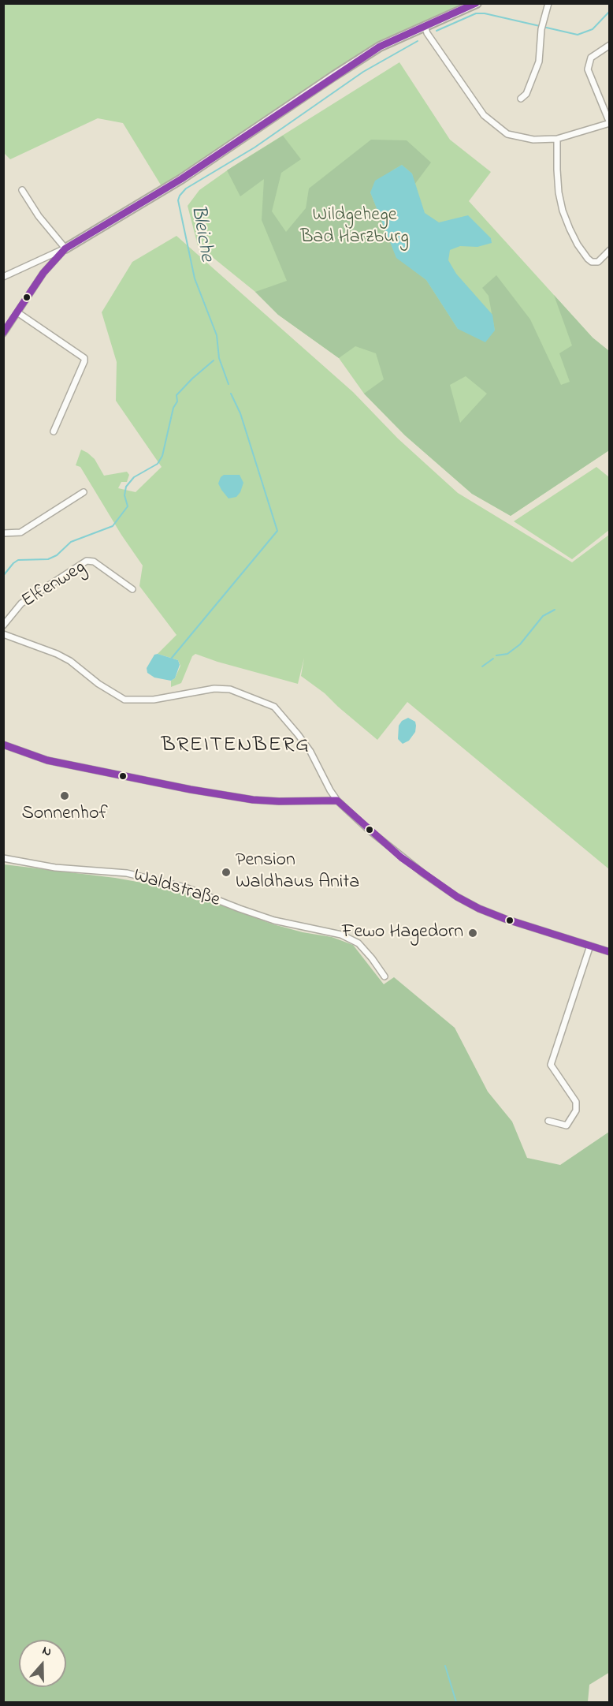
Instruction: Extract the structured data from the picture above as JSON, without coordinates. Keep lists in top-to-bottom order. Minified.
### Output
{"streets":{"street":["Elfenweg","Waldstraße"]},"districts":["BREITENBERG"],"water":["Bleiche"],"parks":["Wildgehege Bad Harzburg"],"places":["Sonnenhof","Pension Waldhaus Anita","Fewo Hagedorn"],"north":"top"}
